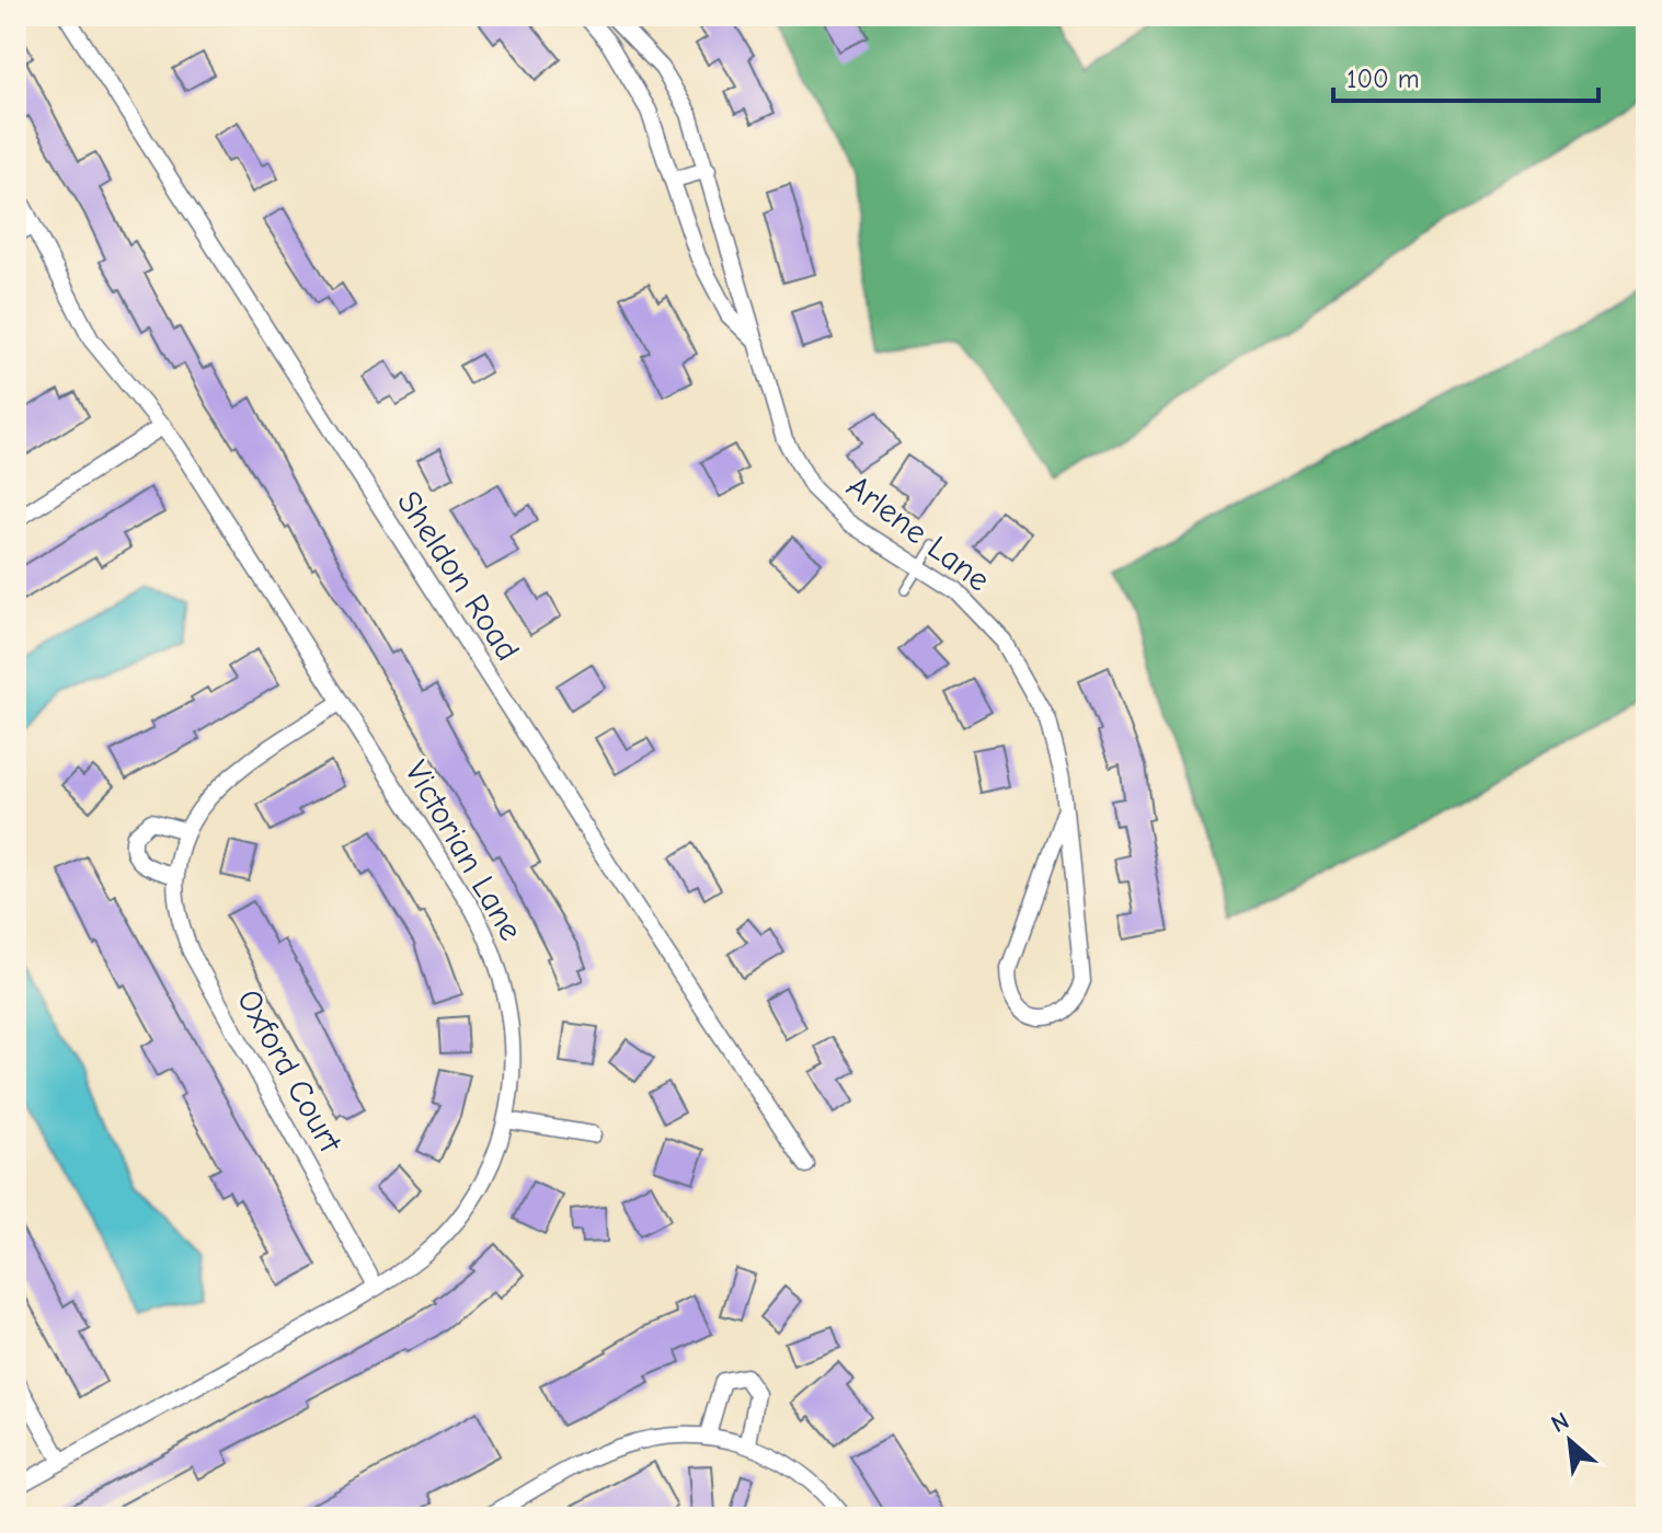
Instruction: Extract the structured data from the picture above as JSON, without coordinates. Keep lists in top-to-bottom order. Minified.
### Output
{"streets":{"street":["Arlene Lane","Sheldon Road","Victorian Lane","Oxford Court"]},"crossings":[["Victorian Lane","Oxford Court"]],"scale_bar":"100 m","north":"top left"}
